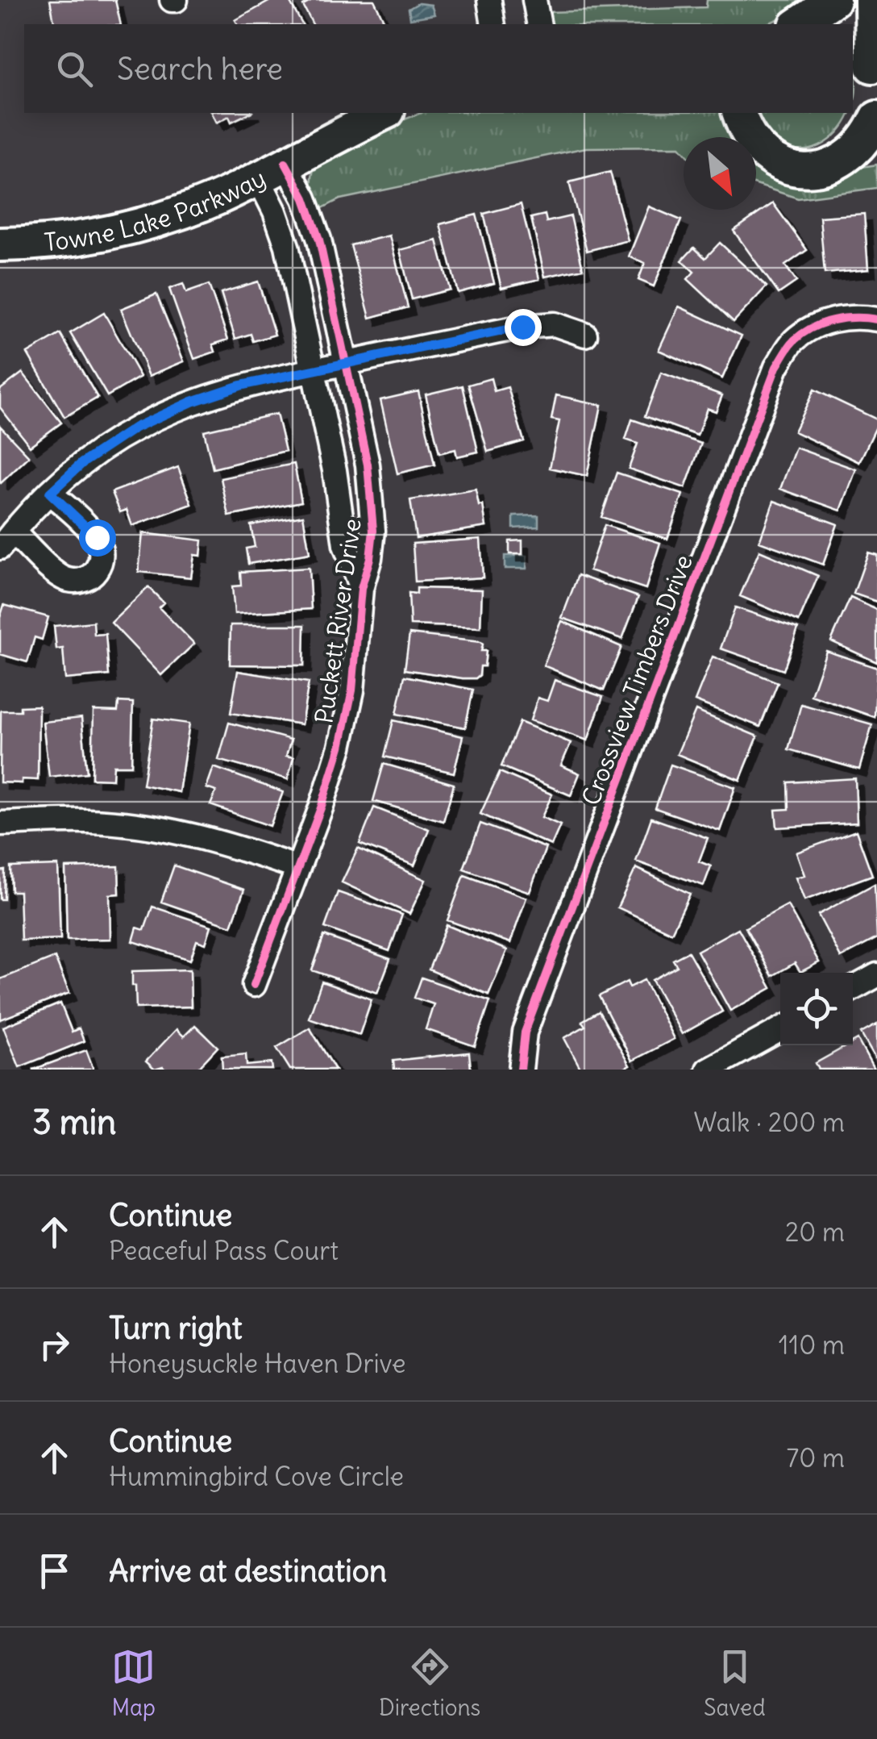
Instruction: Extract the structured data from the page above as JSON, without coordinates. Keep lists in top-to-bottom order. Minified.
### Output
{"streets":{"street":["Towne Lake Parkway","Puckett River Drive","Crossview Timbers Drive"]},"crossings":[["Towne Lake Parkway","Puckett River Drive"]],"north":"bottom right","page":{"search":"Search here","heading":["3 min","Walk · 200 m"],"list":[["Continue","Peaceful Pass Court","20 m"],["Turn right","Honeysuckle Haven Drive","110 m"],["Continue","Hummingbird Cove Circle","70 m"],"Arrive at destination"],"nav":["Map","Directions","Saved"]}}
